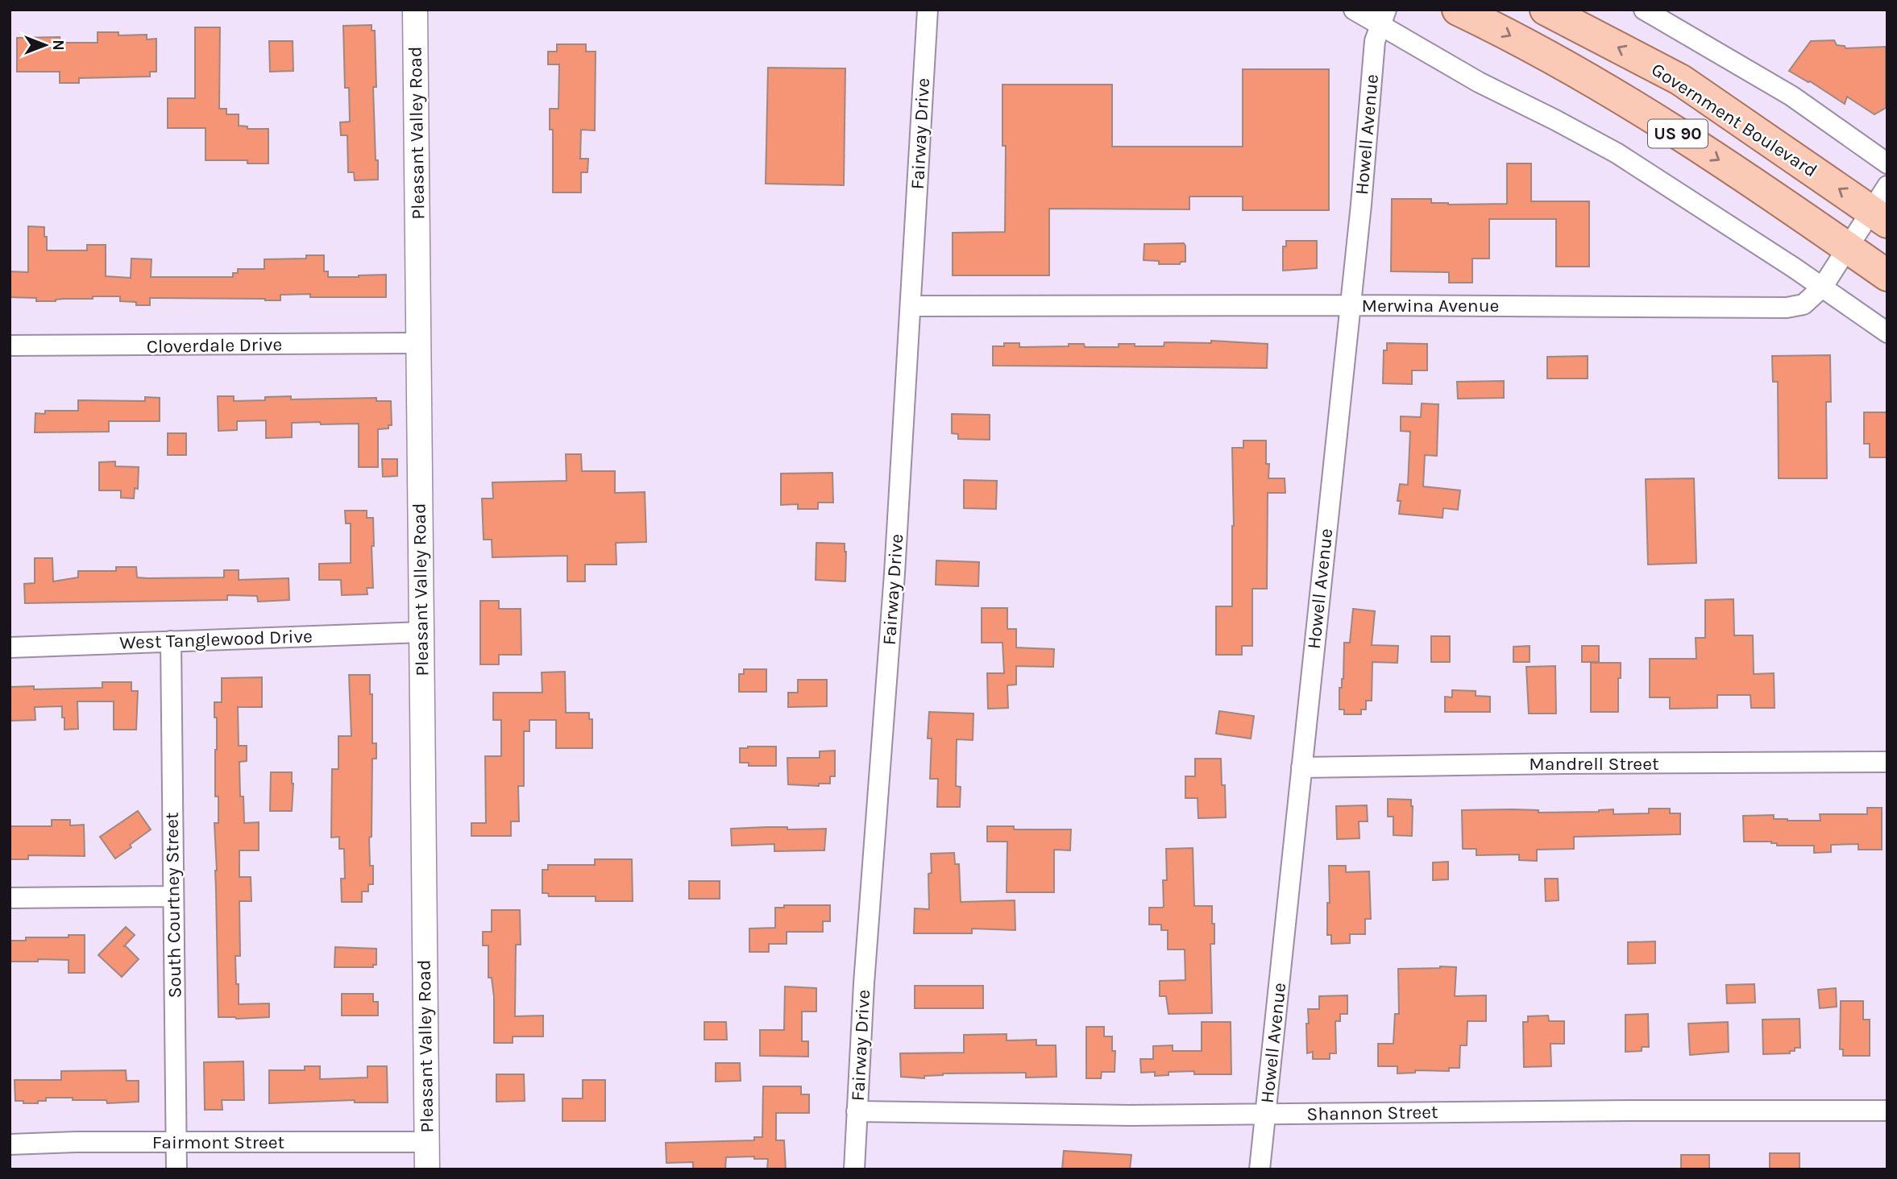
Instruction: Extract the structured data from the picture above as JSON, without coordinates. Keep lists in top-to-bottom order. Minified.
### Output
{"streets":{"main road":["Government Boulevard","US 90"],"street":["Pleasant Valley Road","Fairway Drive","Howell Avenue","Merwina Avenue","Cloverdale Drive","West Tanglewood Drive","Mandrell Street","South Courtney Street","Shannon Street","Fairmont Street"]},"crossings":[["Government Boulevard","Merwina Avenue"],["Pleasant Valley Road","Cloverdale Drive"],["Pleasant Valley Road","West Tanglewood Drive"],["Pleasant Valley Road","Fairmont Street"],["Fairway Drive","Merwina Avenue"],["Fairway Drive","Shannon Street"],["US 90","Merwina Avenue"],["Howell Avenue","Merwina Avenue"],["Howell Avenue","Mandrell Street"],["Howell Avenue","Shannon Street"],["West Tanglewood Drive","South Courtney Street"],["South Courtney Street","Fairmont Street"]],"north":"right"}
